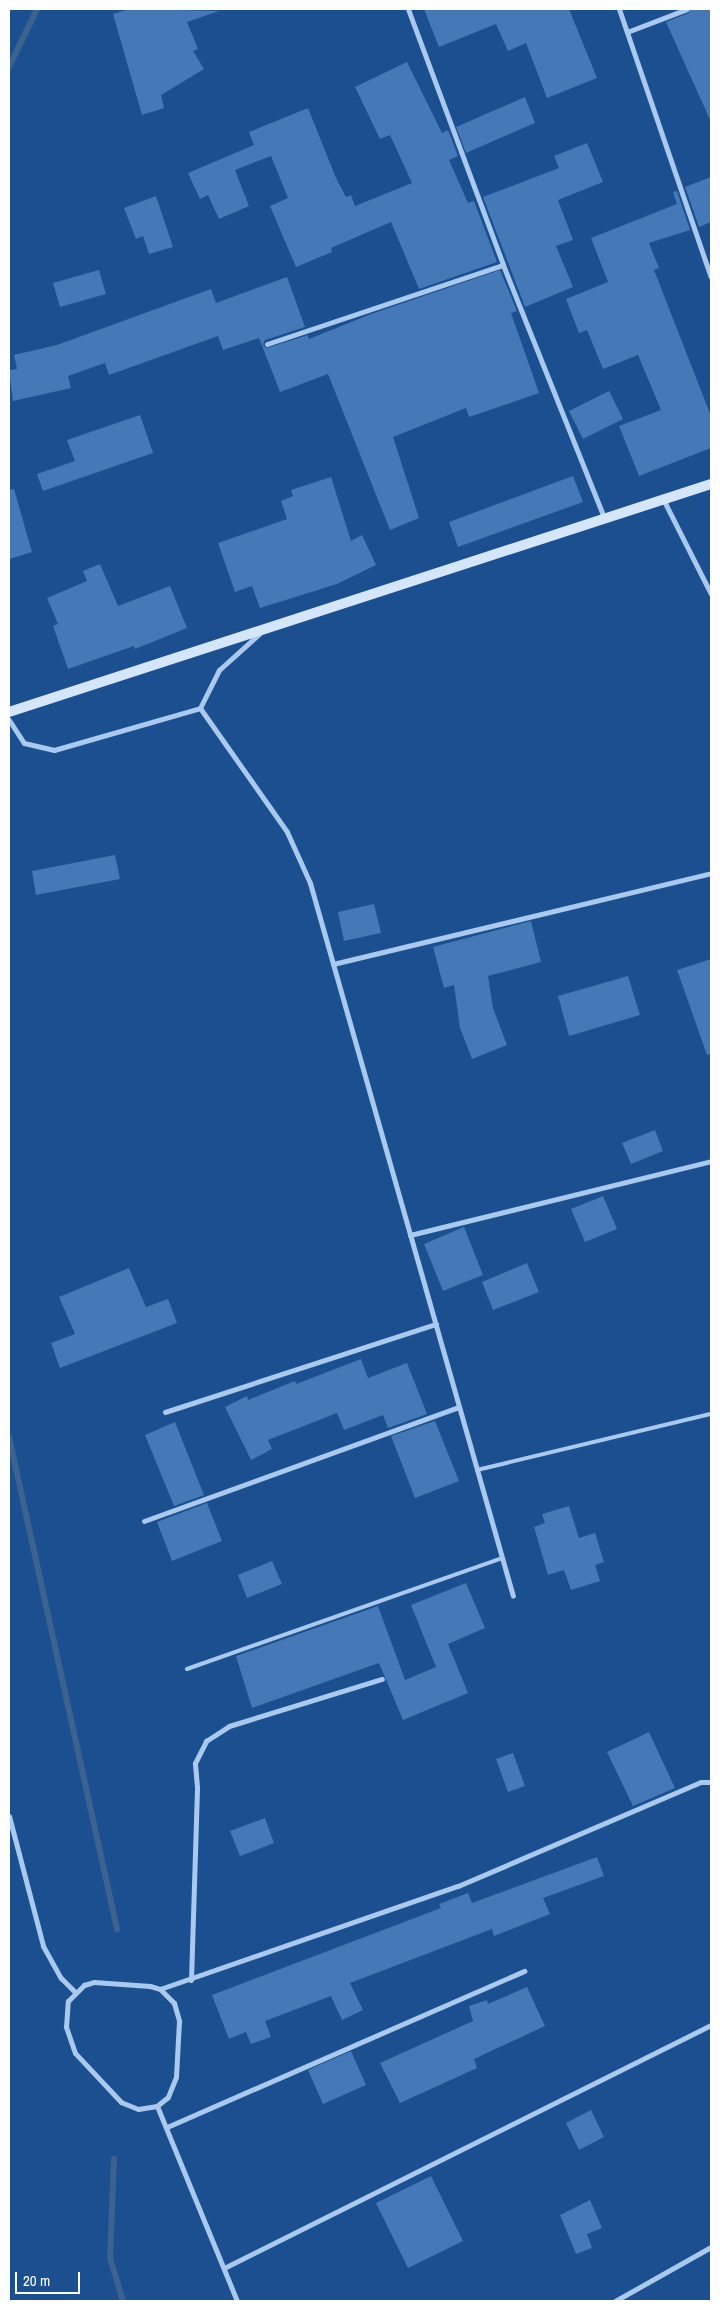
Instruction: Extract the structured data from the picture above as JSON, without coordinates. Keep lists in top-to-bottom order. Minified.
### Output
{"scale_bar":"20 m"}
